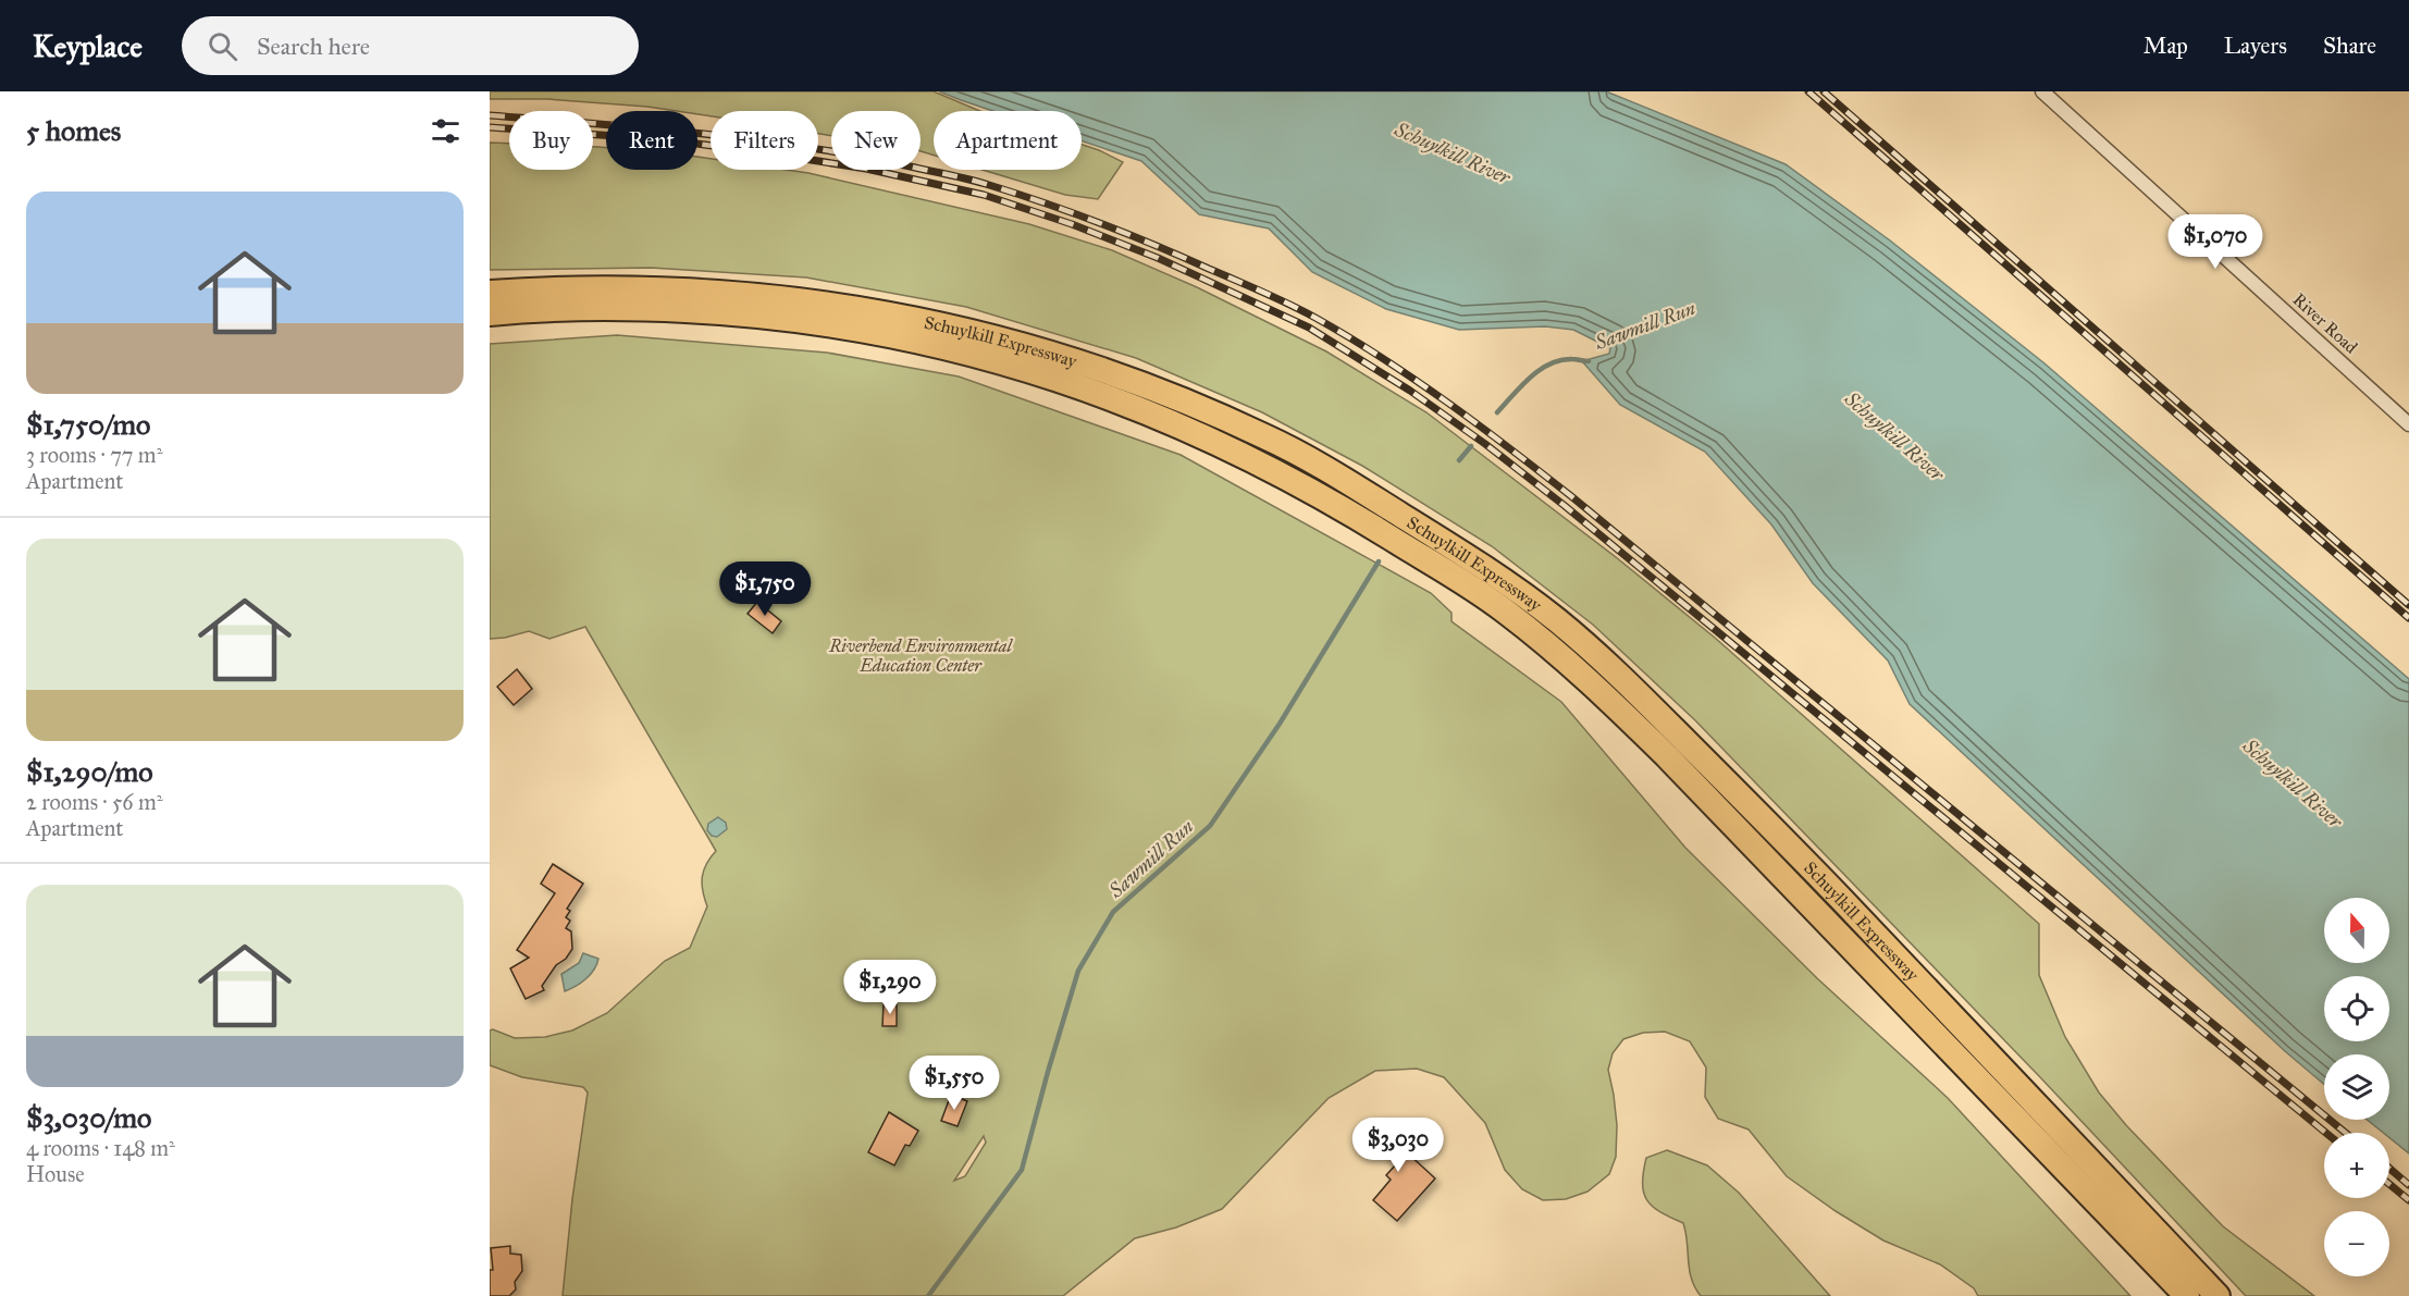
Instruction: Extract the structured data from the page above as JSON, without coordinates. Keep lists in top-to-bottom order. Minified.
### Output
{"streets":{"highway":["Schuylkill Expressway"],"street":["River Road"]},"water":["Schuylkill River","Sawmill Run"],"parks":["Riverbend Environmental Education Center"],"north":"top","page":{"header":"Keyplace","search":"Search here","nav":["Map","Layers","Share"],"heading":"5 homes","chip":["Buy","Rent","Filters","New","Apartment"],"list":[{"name":"$1,750/mo","note":"3 rooms · 77 m² · Apartment"},{"name":"$1,290/mo","note":"2 rooms · 56 m² · Apartment"},{"name":"$3,030/mo","note":"4 rooms · 148 m² · House"}],"price":["$1,070","$1,750","$1,290","$1,550","$3,030"],"map_buttons":["+","−"]}}
